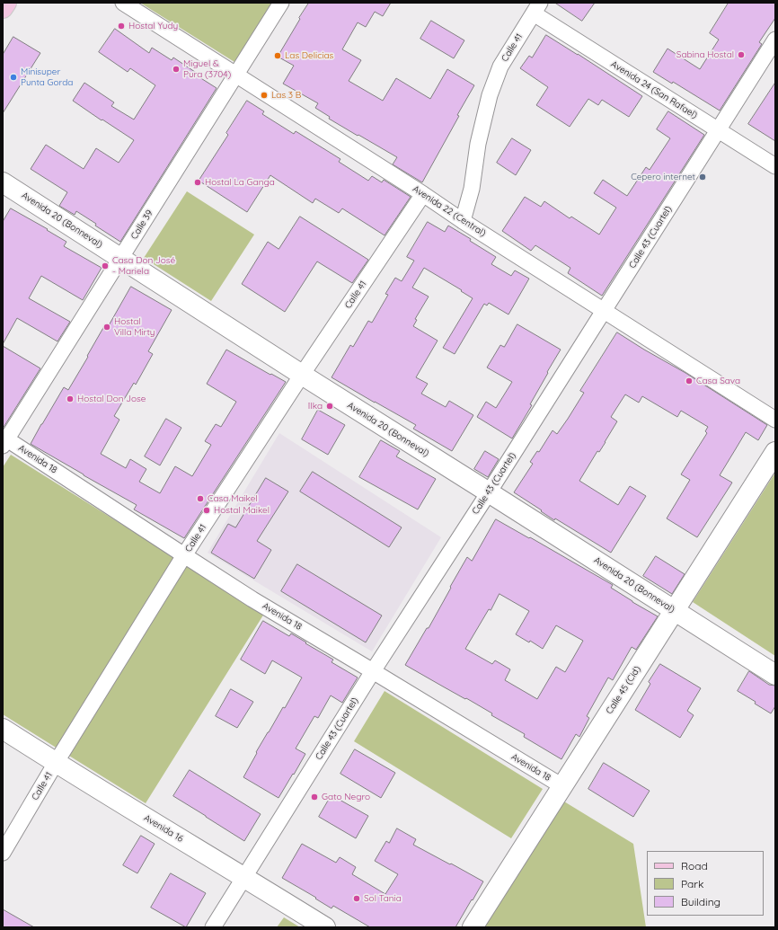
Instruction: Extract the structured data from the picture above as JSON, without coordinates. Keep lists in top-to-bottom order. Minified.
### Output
{"streets":{"street":["Calle 41","Avenida 24 (San Rafael)","Avenida 22 (Central)","Avenida 20 (Bonneval)","Calle 39","Calle 43 (Cuartel)","Avenida 18","Calle 45 (Cid)","Avenida 16"]},"crossings":[["Calle 41","Avenida 24 (San Rafael)"],["Calle 41","Avenida 22 (Central)"],["Calle 41","Avenida 20 (Bonneval)"],["Calle 41","Avenida 18"],["Calle 41","Avenida 16"],["Avenida 24 (San Rafael)","Calle 43 (Cuartel)"],["Avenida 22 (Central)","Calle 39"],["Avenida 22 (Central)","Calle 43 (Cuartel)"],["Avenida 20 (Bonneval)","Calle 39"],["Avenida 20 (Bonneval)","Calle 43 (Cuartel)"],["Avenida 20 (Bonneval)","Calle 45 (Cid)"],["Calle 39","Avenida 18"],["Calle 43 (Cuartel)","Avenida 18"],["Calle 43 (Cuartel)","Avenida 16"],["Avenida 18","Calle 45 (Cid)"]],"places":["Hostal Yudy","Sabina Hostal","Las Delicias","Miguel & Pura (3704)","Minisuper Punta Gorda","Las 3 B","Cepero internet","Hostal La Ganga","Casa Don José - Mariela","Hostal Villa Mirty","Casa Sava","Hostal Don Jose","Ilka","Casa Maikel","Hostal Maikel","Gato Negro","Sol Tania"],"legend":["Road","Park","Building"]}
